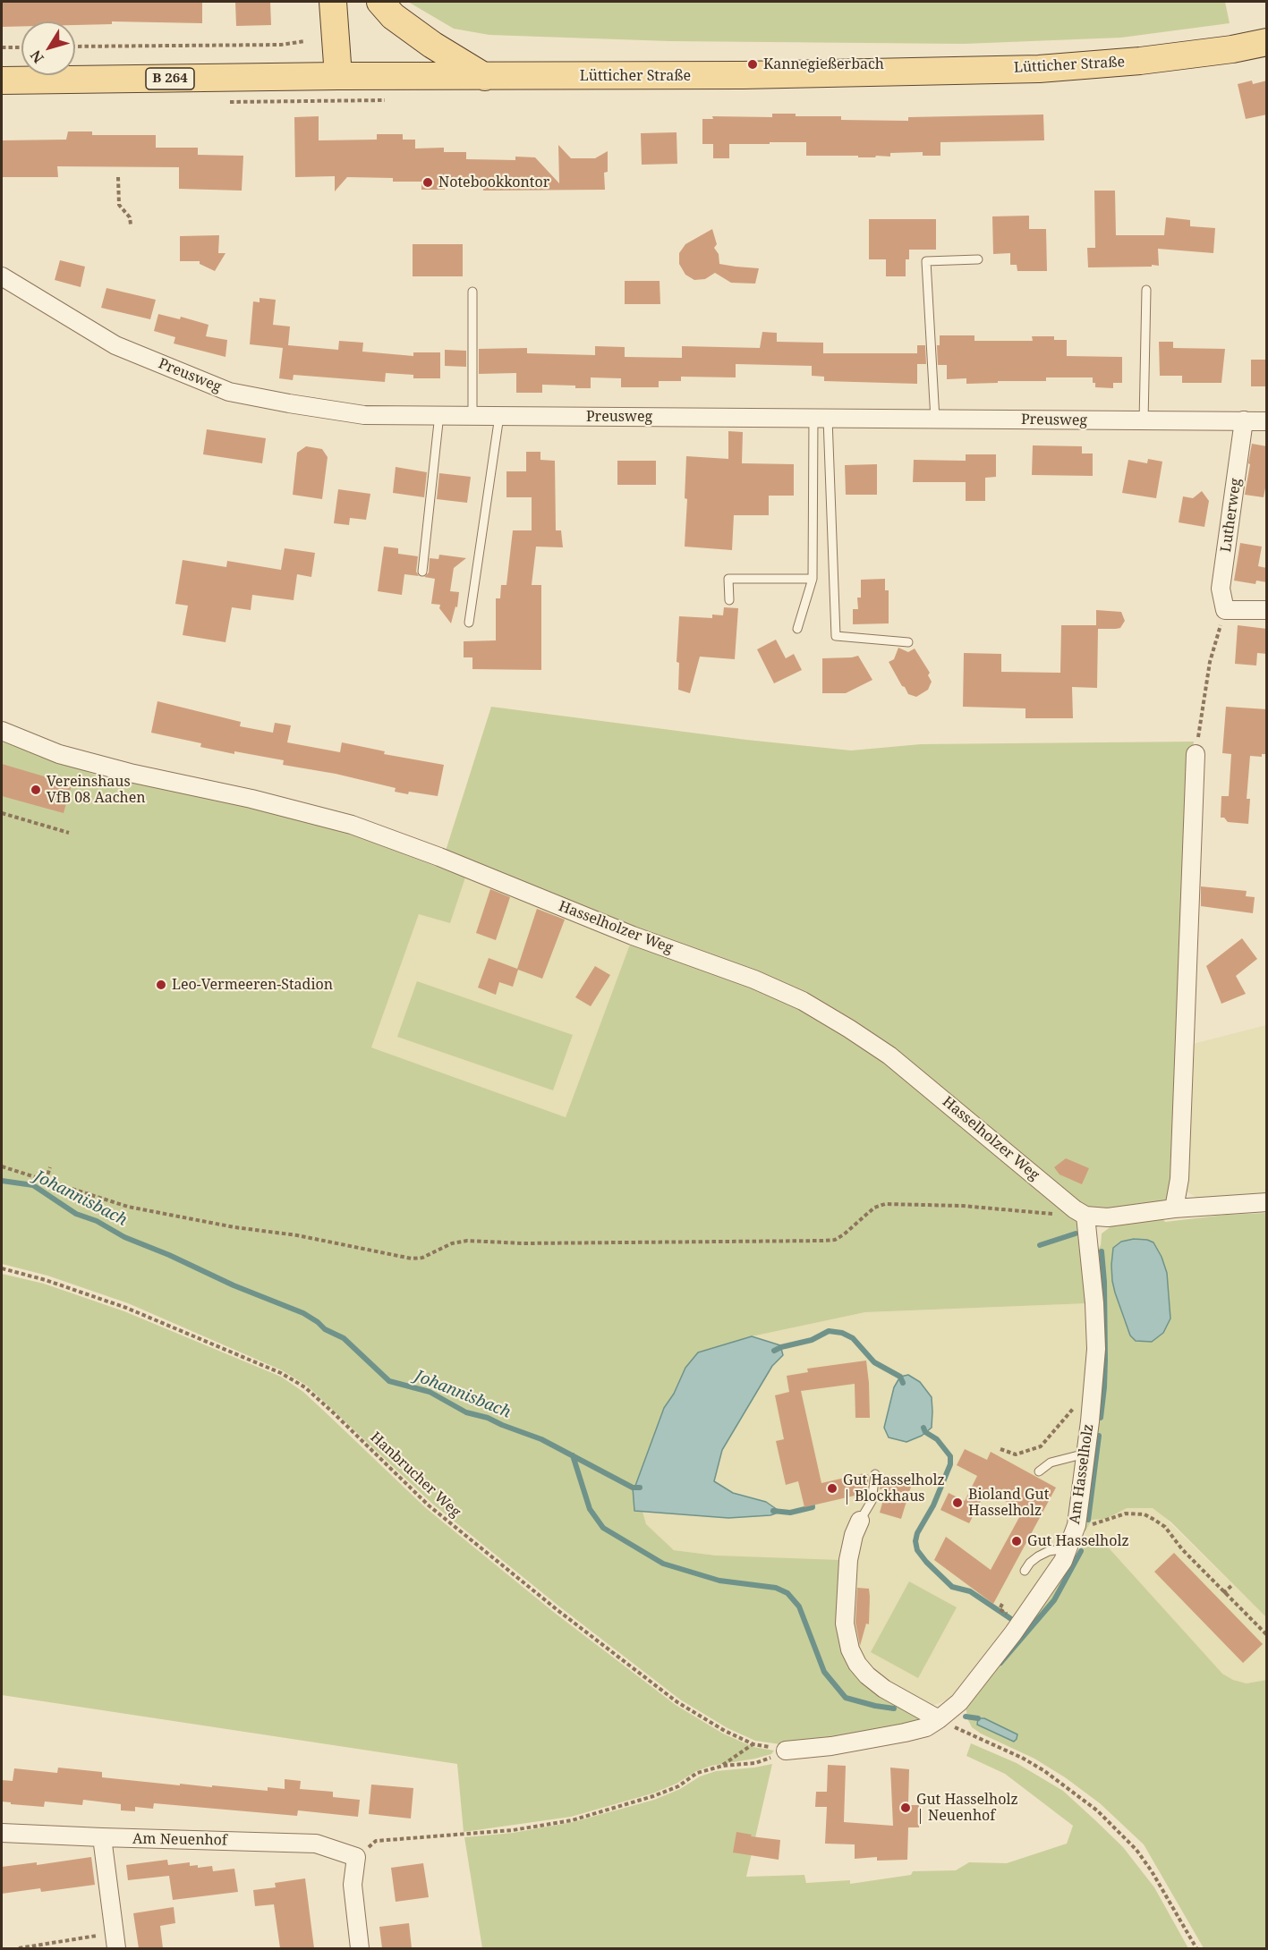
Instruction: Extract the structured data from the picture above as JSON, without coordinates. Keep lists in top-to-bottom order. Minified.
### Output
{"streets":{"main road":["Lütticher Straße","B 264"],"street":["Preusweg","Lutherweg","Hasselholzer Weg","Am Hasselholz","Am Neuenhof"],"path":["Hanbrucher Weg"]},"crossings":[["Preusweg","Lutherweg"],["Hasselholzer Weg","Am Hasselholz"],["Am Hasselholz","Hanbrucher Weg"]],"water":["Johannisbach"],"places":["Kannegießerbach","Notebookkontor","Vereinshaus VfB 08 Aachen","Leo-Vermeeren-Stadion","Gut Hasselholz | Blockhaus","Bioland Gut Hasselholz","Gut Hasselholz","Gut Hasselholz | Neuenhof"],"north":"bottom left"}
